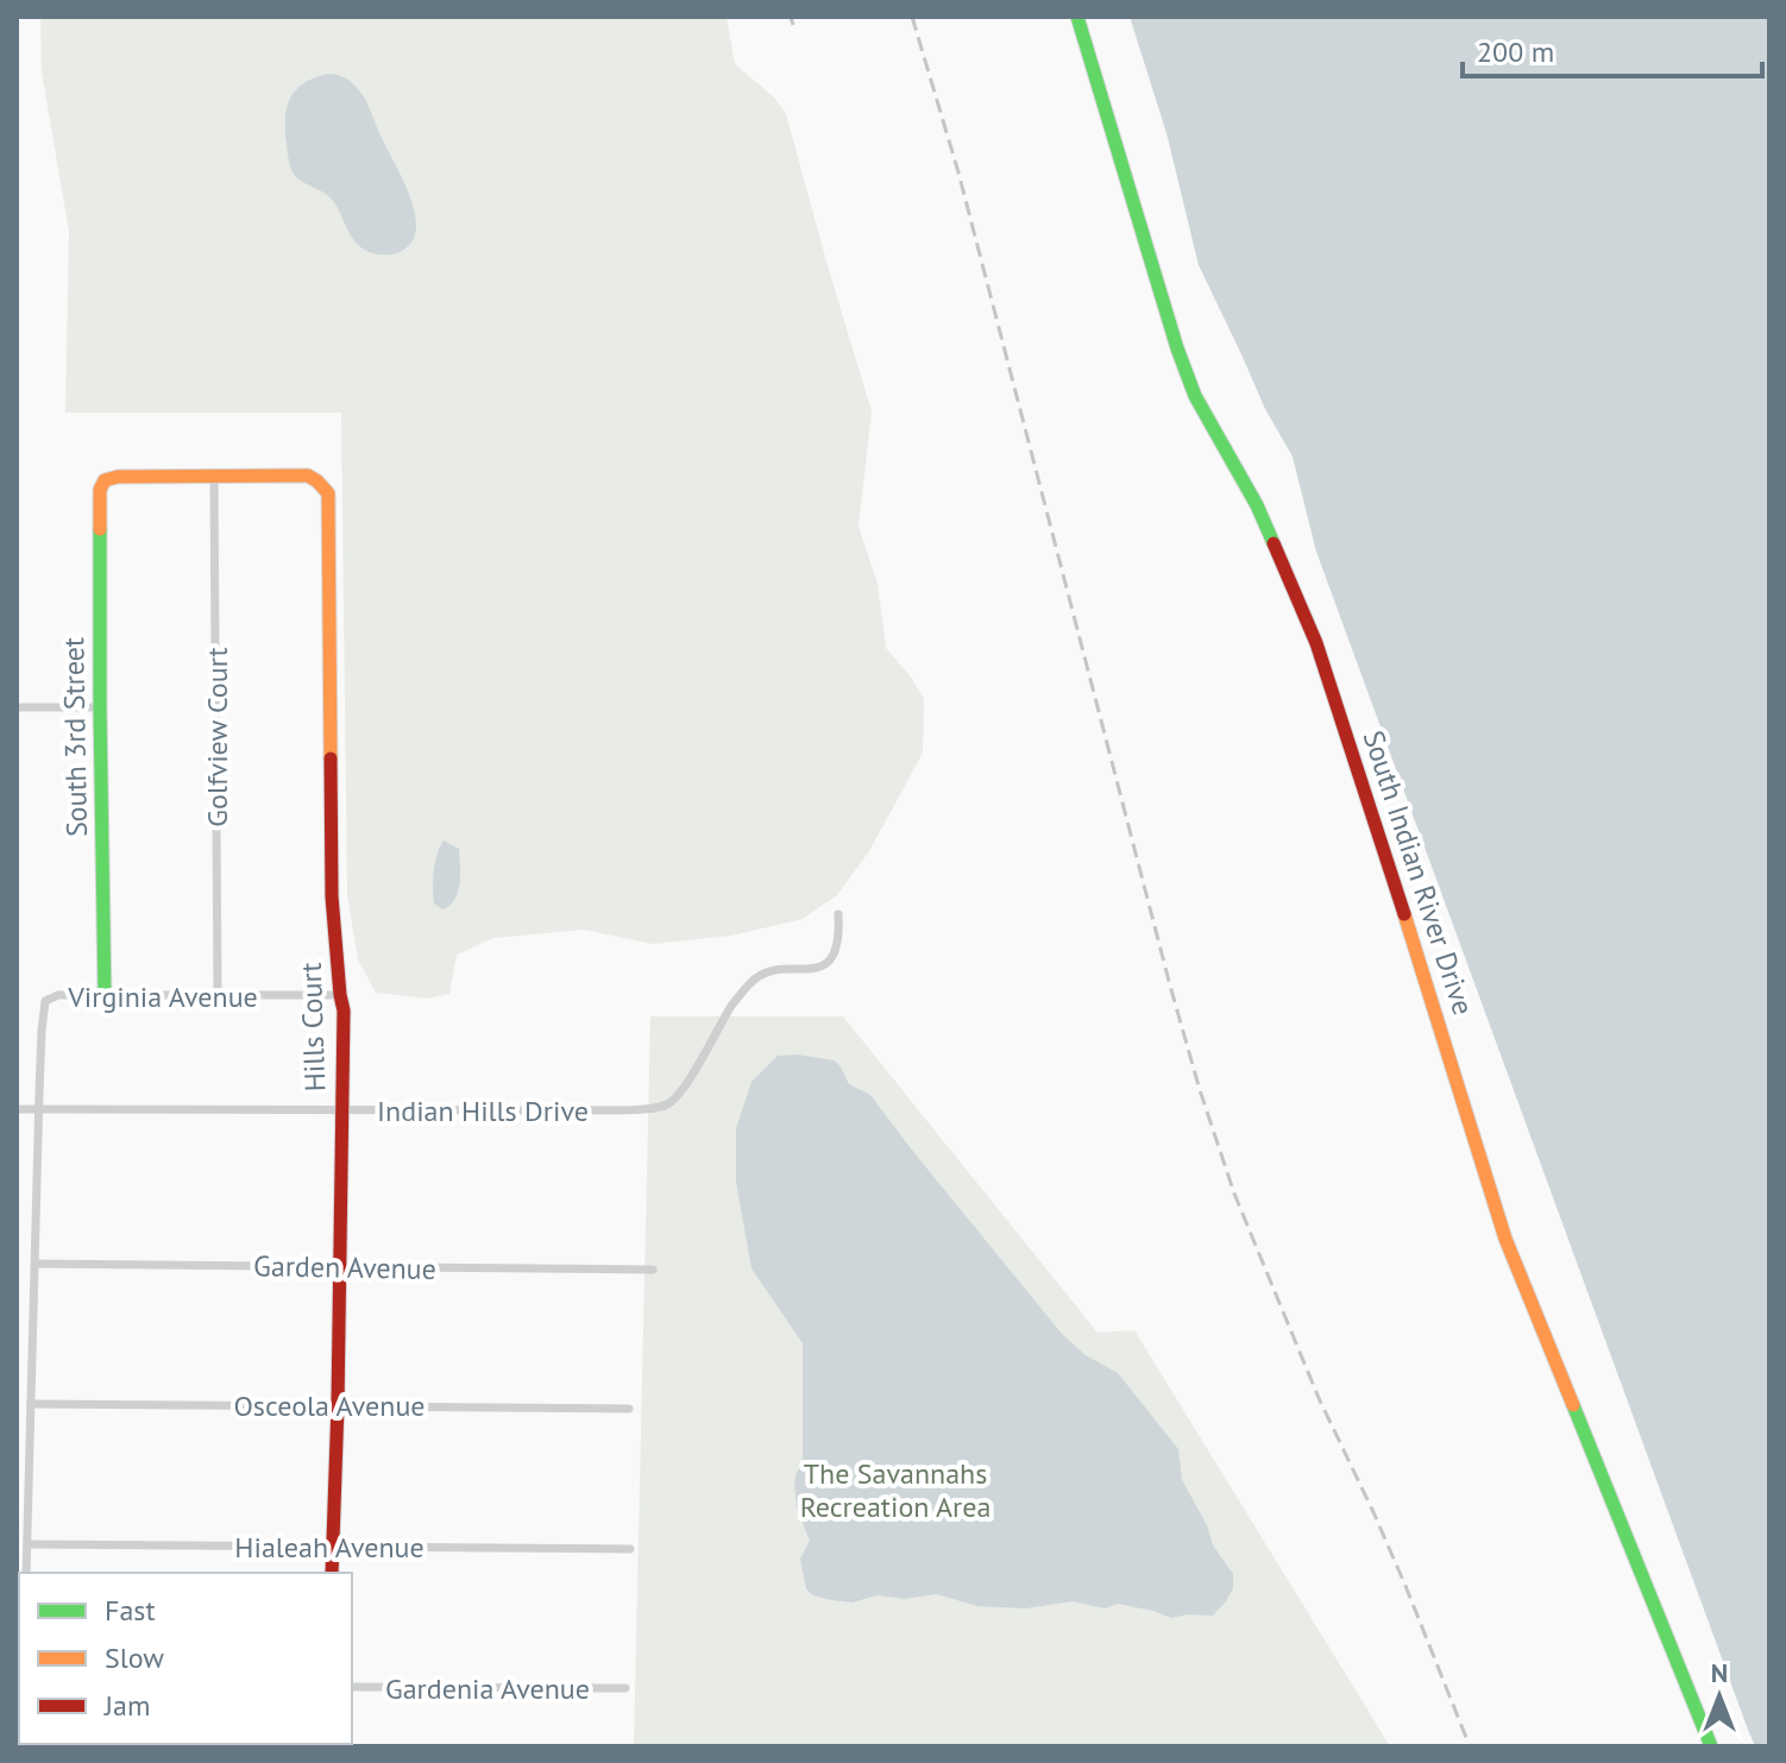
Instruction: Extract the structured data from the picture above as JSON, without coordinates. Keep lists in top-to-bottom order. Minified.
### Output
{"streets":{"main road":["South 3rd Street","South Indian River Drive","Hills Court"],"street":["Golfview Court","Virginia Avenue","Indian Hills Drive","Garden Avenue","Osceola Avenue","Hialeah Avenue","Gardenia Avenue"]},"crossings":[["South 3rd Street","Golfview Court"],["South 3rd Street","Virginia Avenue"],["South 3rd Street","Hills Court"],["Golfview Court","Virginia Avenue"],["Golfview Court","Hills Court"],["Virginia Avenue","Hills Court"],["Virginia Avenue","Indian Hills Drive"],["Hills Court","Indian Hills Drive"],["Hills Court","Garden Avenue"],["Hills Court","Osceola Avenue"],["Hills Court","Hialeah Avenue"]],"parks":["The Savannahs Recreation Area"],"legend":["Fast","Slow","Jam"],"scale_bar":"200 m","north":"top"}
